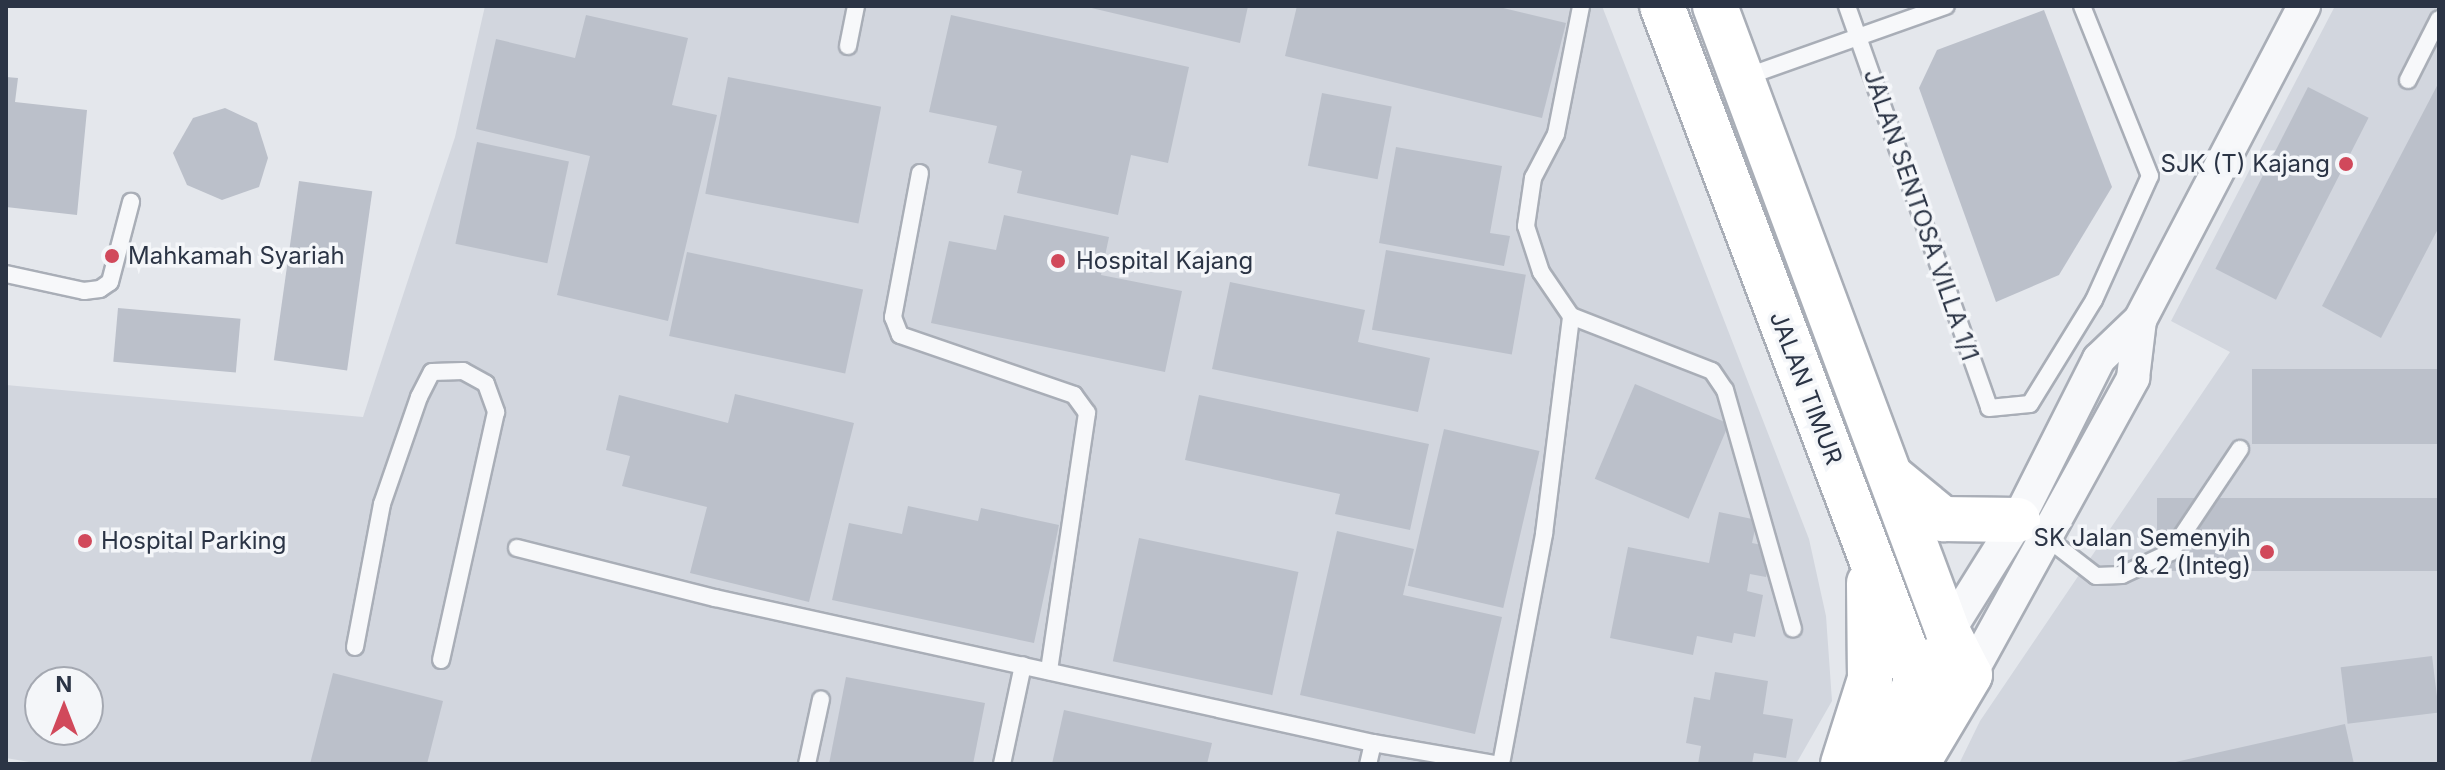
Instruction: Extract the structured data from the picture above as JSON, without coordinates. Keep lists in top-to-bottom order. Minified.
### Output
{"streets":{"main road":["JALAN TIMUR"],"lane":["JALAN SENTOSA VILLA 1/1"]},"places":["SJK (T) Kajang","Mahkamah Syariah","Hospital Kajang","Hospital Parking","SK Jalan Semenyih 1 & 2 (Integ)"],"north":"top"}
